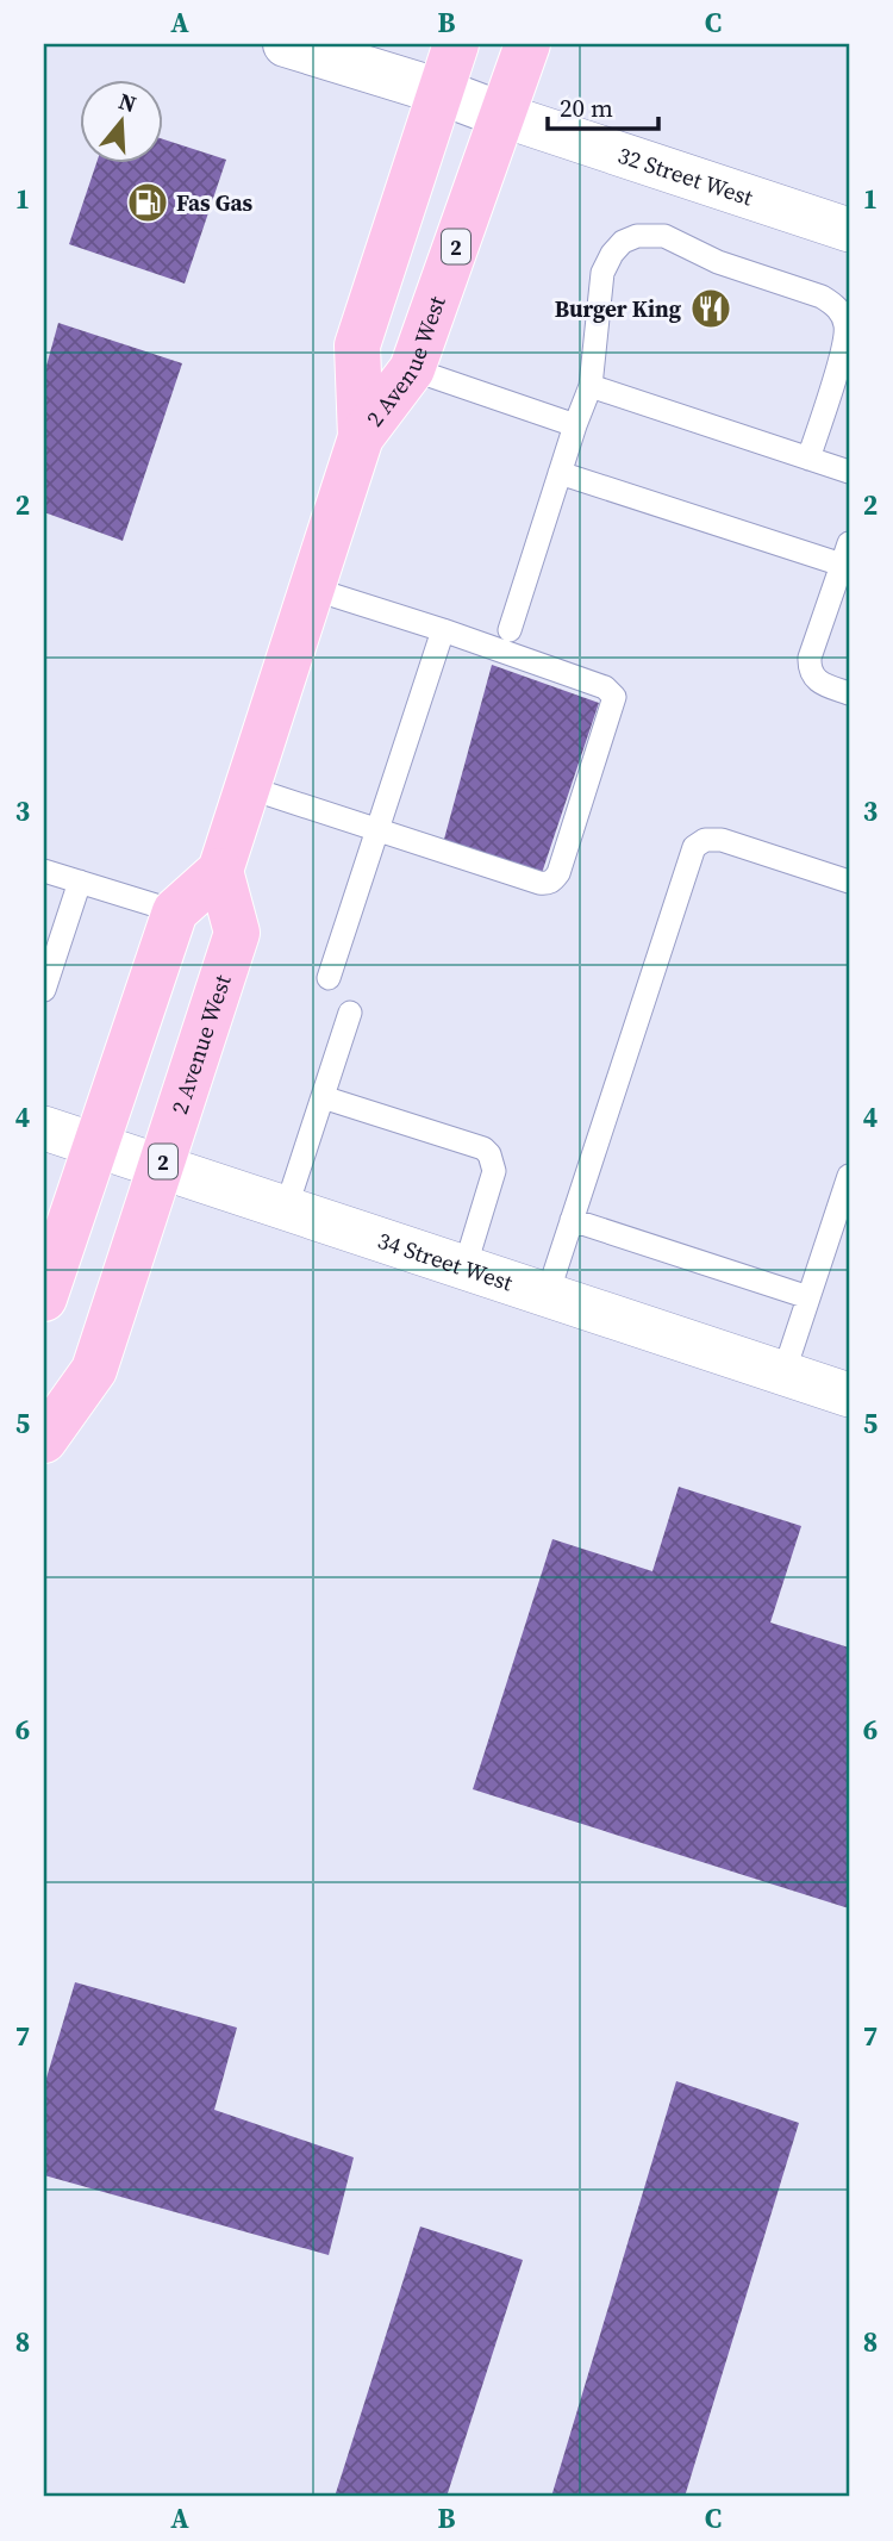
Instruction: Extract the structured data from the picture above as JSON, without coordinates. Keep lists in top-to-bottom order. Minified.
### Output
{"streets":{"highway":["2","2 Avenue West"],"street":["32 Street West","34 Street West"]},"crossings":[["32 Street West","2 Avenue West"],["2 Avenue West","34 Street West"]],"places":{"fuel station":["Fas Gas"],"restaurant":["Burger King"]},"scale_bar":"20 m","north":"top","grid":{"columns":["A","B","C"],"rows":["1","2","3","4","5","6","7","8"]}}
